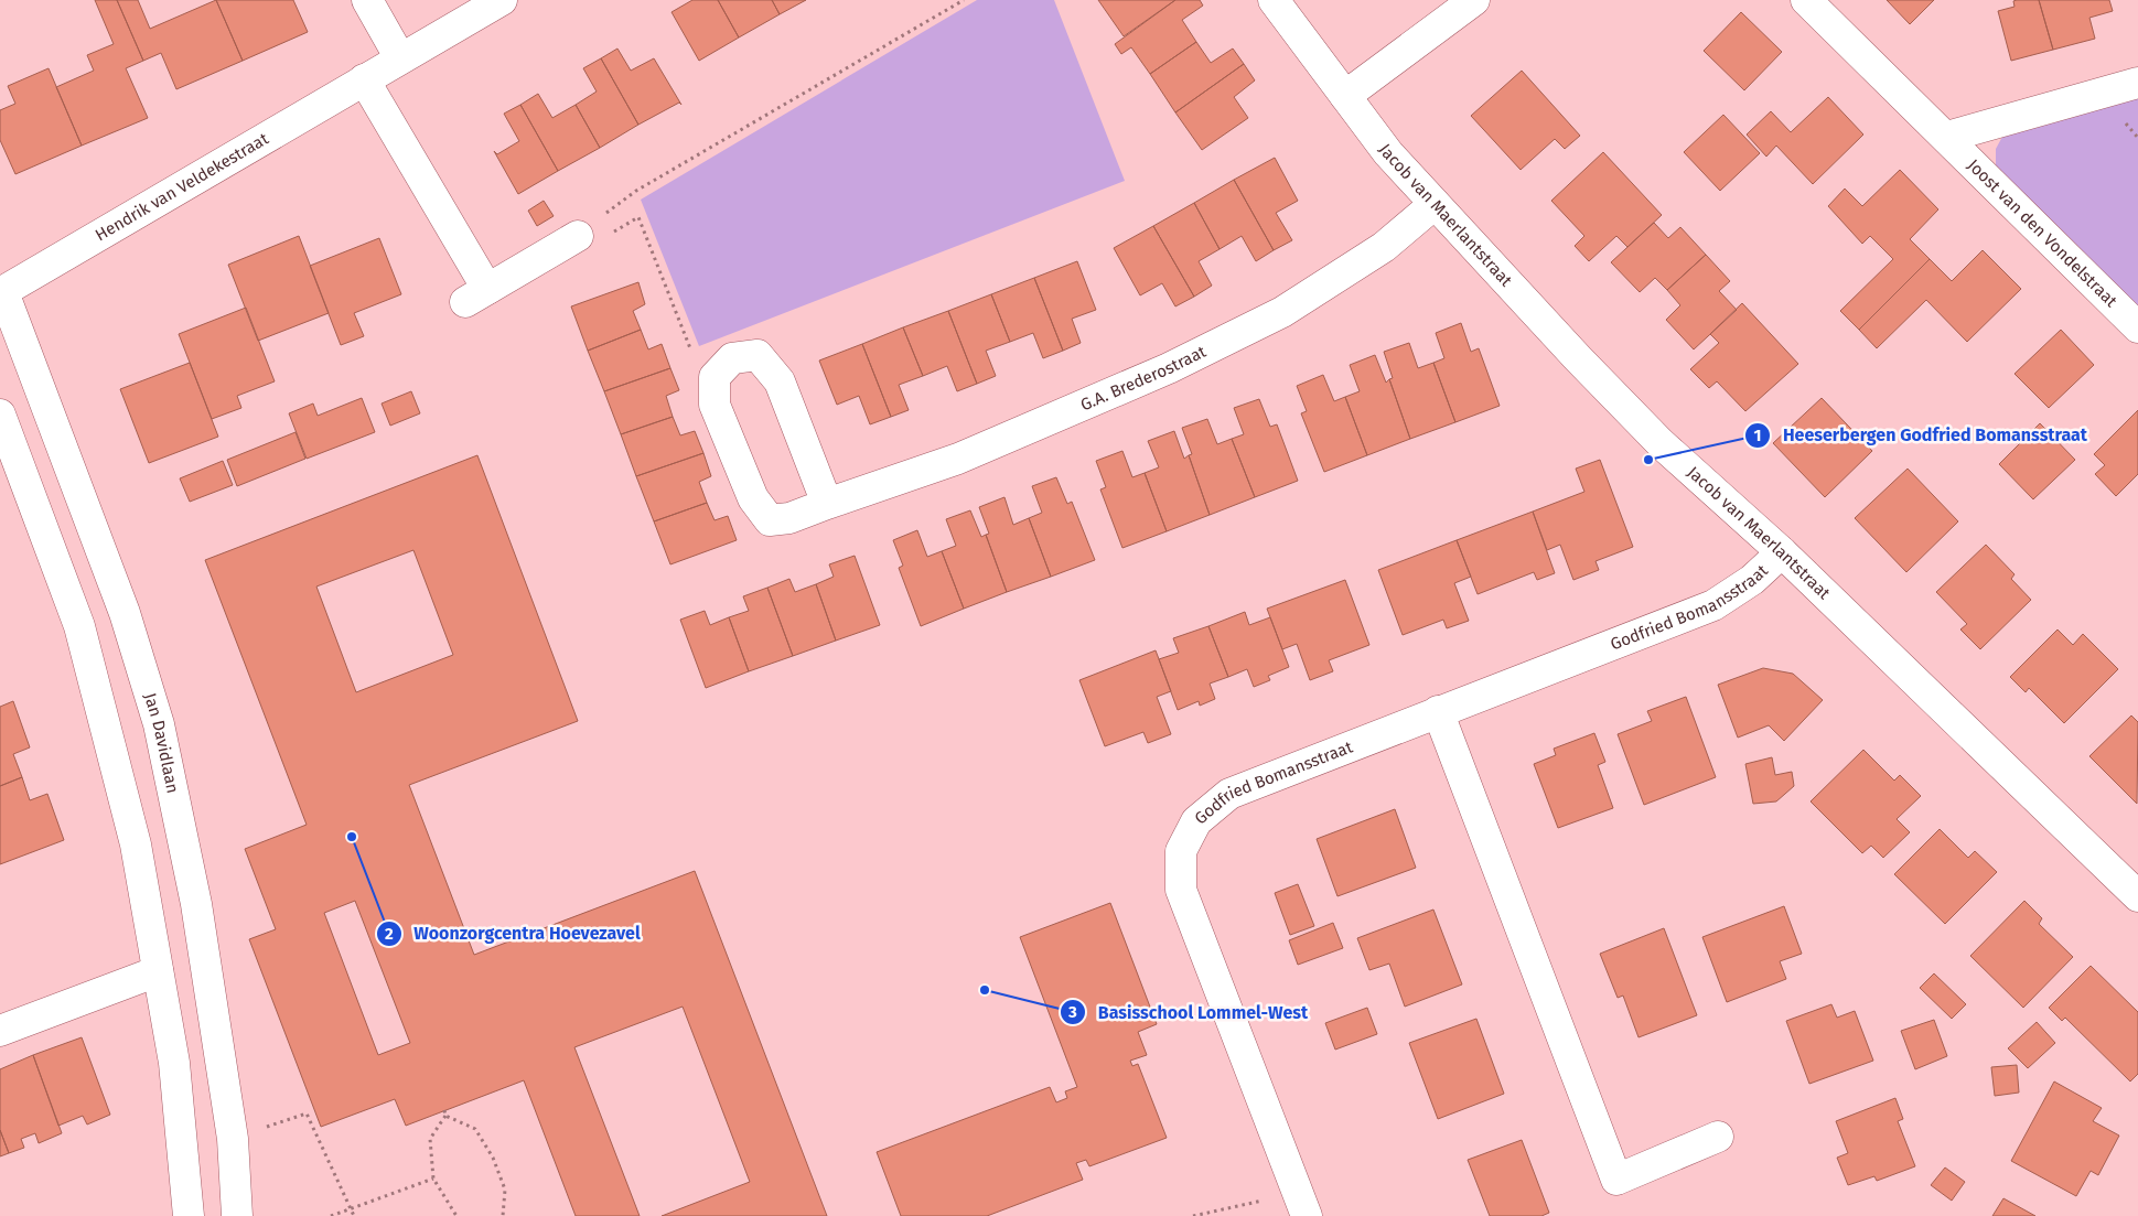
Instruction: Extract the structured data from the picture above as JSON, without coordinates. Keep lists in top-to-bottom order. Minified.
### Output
{"streets":{"street":["Hendrik van Veldekestraat","Jacob van Maerlantstraat","Joost van den Vondelstraat","G.A. Brederostraat","Godfried Bomansstraat","Jan Davidlaan"]},"crossings":[["Hendrik van Veldekestraat","Jan Davidlaan"],["Jacob van Maerlantstraat","G.A. Brederostraat"],["Jacob van Maerlantstraat","Godfried Bomansstraat"]],"places":["Heeserbergen Godfried Bomansstraat","Woonzorgcentra Hoevezavel","Basisschool Lommel-West"]}
